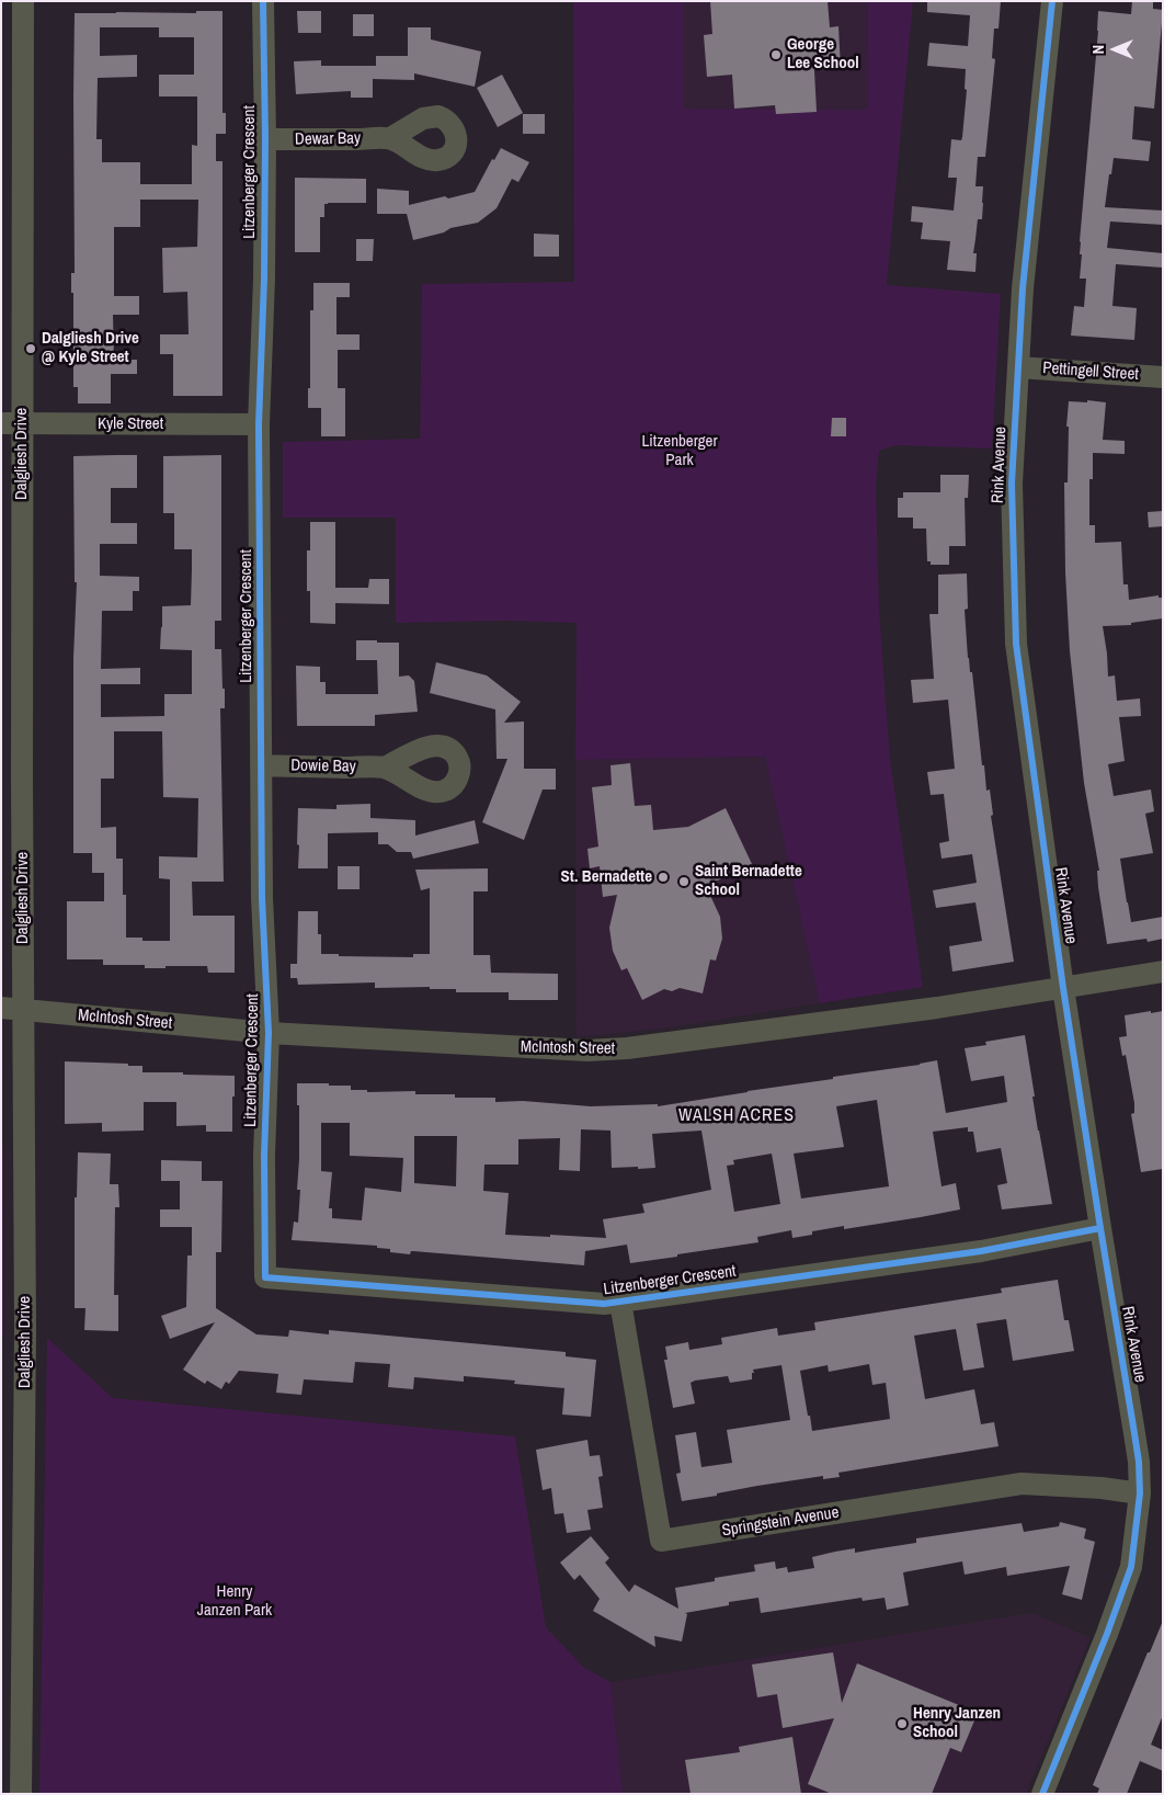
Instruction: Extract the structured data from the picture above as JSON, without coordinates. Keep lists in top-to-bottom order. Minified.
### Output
{"streets":{"street":["Dewar Bay","Litzenberger Crescent","Pettingell Street","Kyle Street","Dalgliesh Drive","Rink Avenue","Dowie Bay","McIntosh Street","Springstein Avenue"]},"crossings":[["Dewar Bay","Litzenberger Crescent"],["Litzenberger Crescent","Kyle Street"],["Litzenberger Crescent","Rink Avenue"],["Litzenberger Crescent","Dowie Bay"],["Litzenberger Crescent","McIntosh Street"],["Litzenberger Crescent","Springstein Avenue"],["Pettingell Street","Rink Avenue"],["Kyle Street","Dalgliesh Drive"],["Dalgliesh Drive","McIntosh Street"],["Rink Avenue","McIntosh Street"],["Rink Avenue","Springstein Avenue"]],"districts":["WALSH ACRES"],"parks":["Litzenberger Park","Henry Janzen Park"],"places":["George Lee School","Dalgliesh Drive @ Kyle Street","St. Bernadette","Saint Bernadette School","Henry Janzen School"],"north":"left"}
